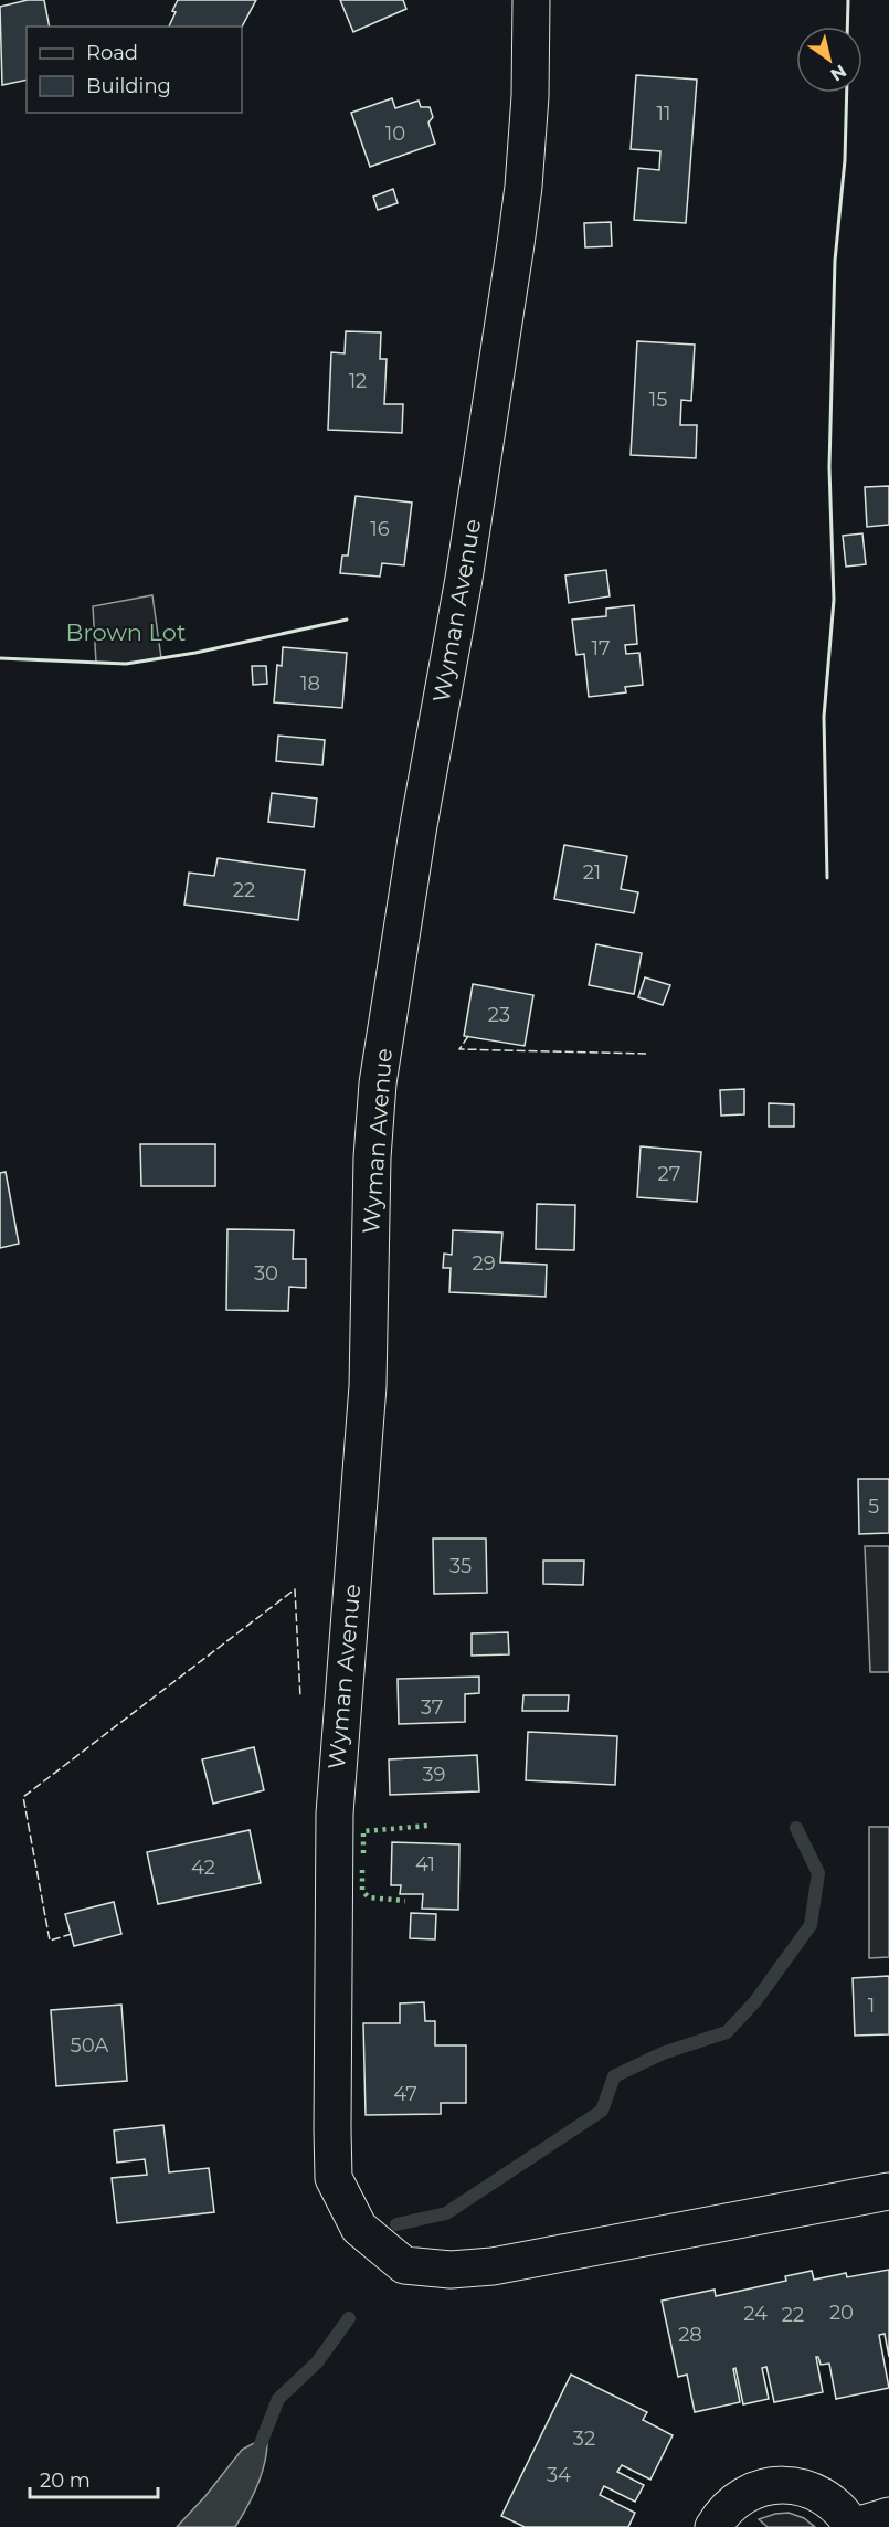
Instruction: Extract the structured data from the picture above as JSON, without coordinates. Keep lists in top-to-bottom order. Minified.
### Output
{"streets":{"street":["Wyman Avenue"]},"parks":["Brown Lot"],"house_numbers":["11","10","12","15","16","17","18","21","22","23","27","29","30","5","35","37","39","41","42","1","50A","47","20","24","22","28","32","34"],"legend":["Road","Building"],"scale_bar":"20 m","north":"bottom right"}
